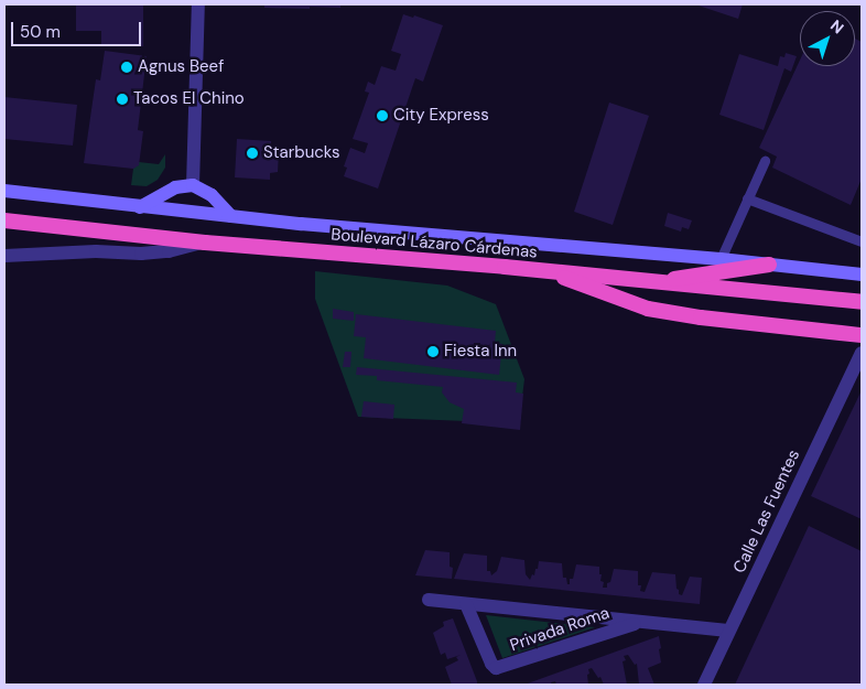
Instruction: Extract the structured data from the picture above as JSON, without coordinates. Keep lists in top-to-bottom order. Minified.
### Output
{"streets":{"highway":["Boulevard Lázaro Cárdenas"],"street":["Calle Las Fuentes","Privada Roma"]},"crossings":[["Calle Las Fuentes","Privada Roma"]],"places":["Agnus Beef","Tacos El Chino","City Express","Starbucks","Fiesta Inn"],"scale_bar":"50 m","north":"top right"}
